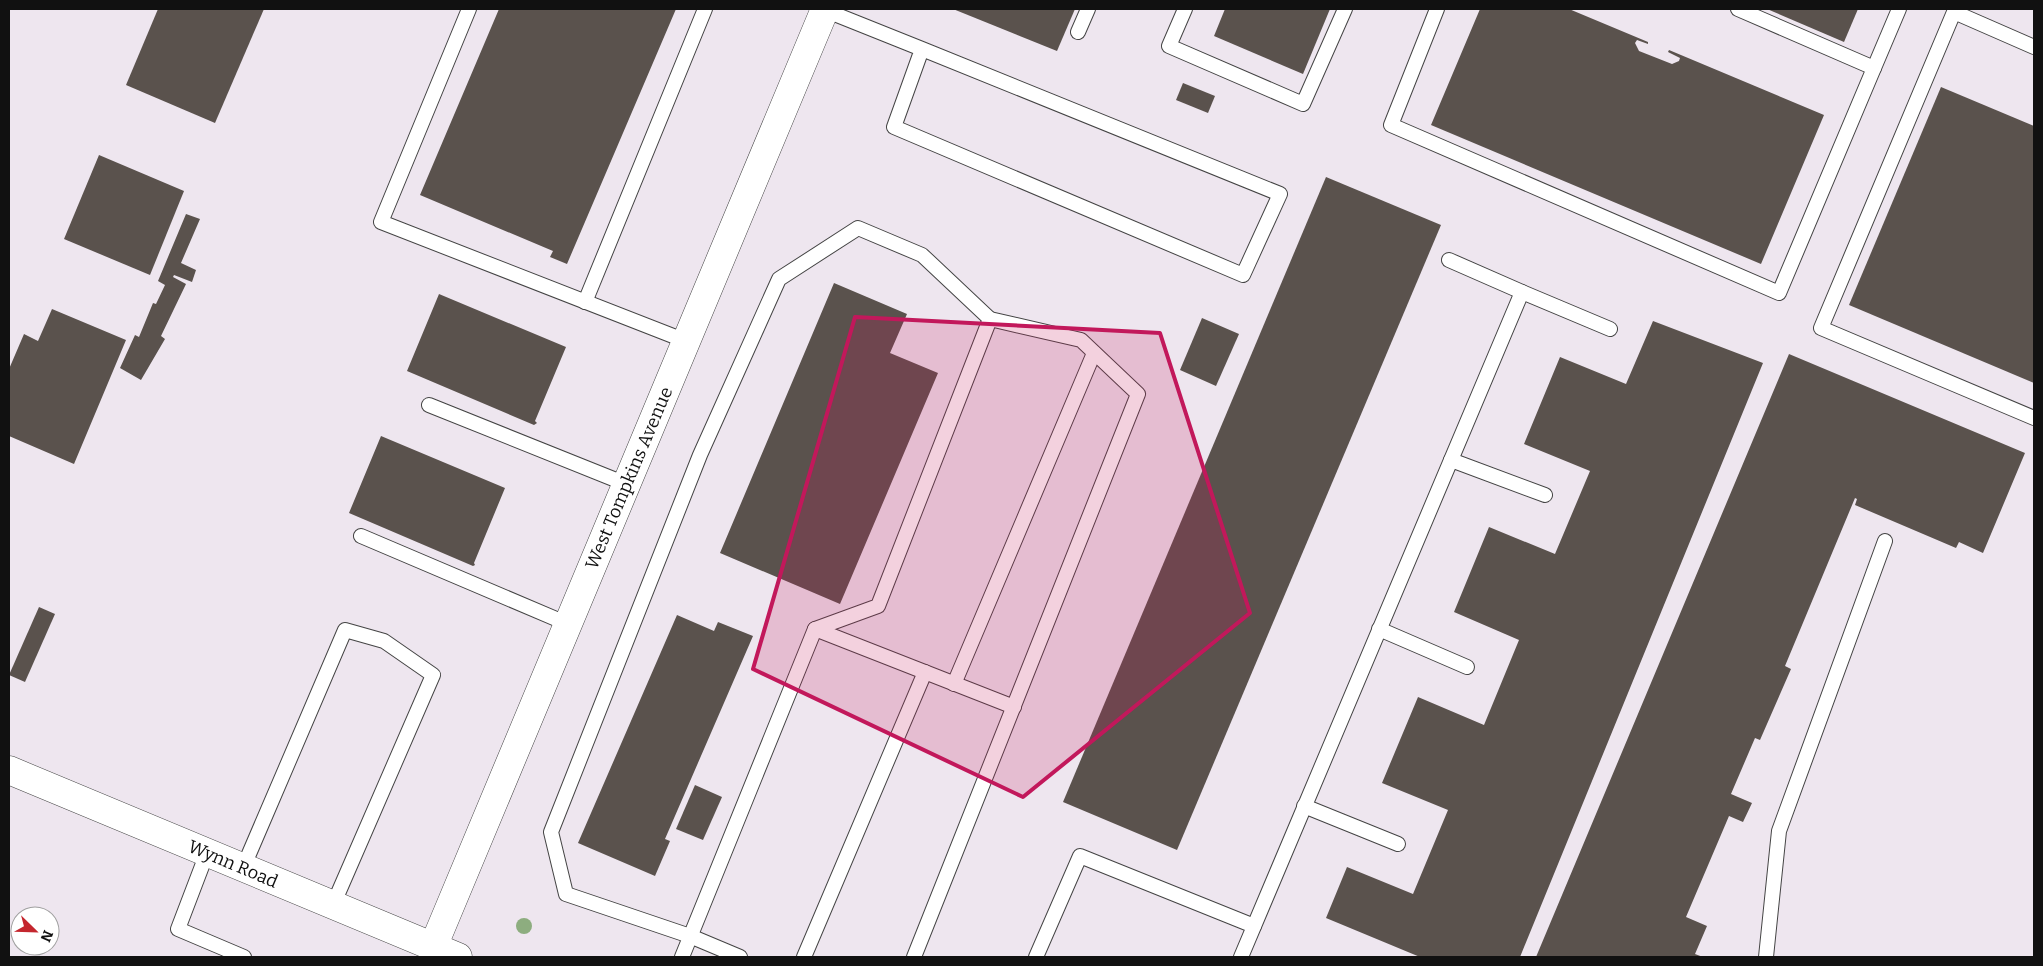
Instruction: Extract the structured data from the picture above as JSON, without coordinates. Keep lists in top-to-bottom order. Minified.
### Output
{"streets":{"street":["West Tompkins Avenue","Wynn Road"]},"crossings":[["West Tompkins Avenue","Wynn Road"]],"north":"bottom right"}
